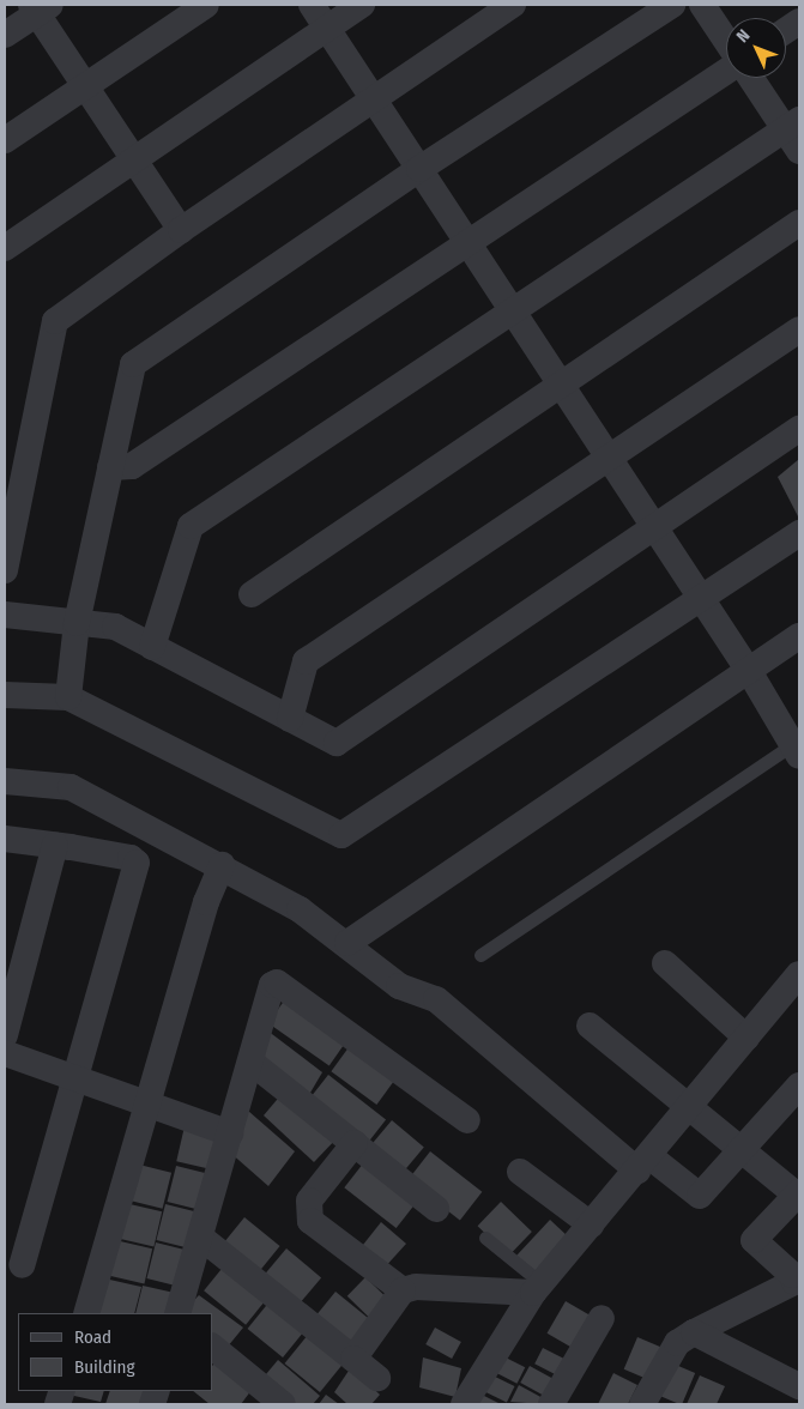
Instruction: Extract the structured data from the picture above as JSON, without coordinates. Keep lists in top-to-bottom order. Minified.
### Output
{"legend":["Road","Building"],"north":"top left"}
